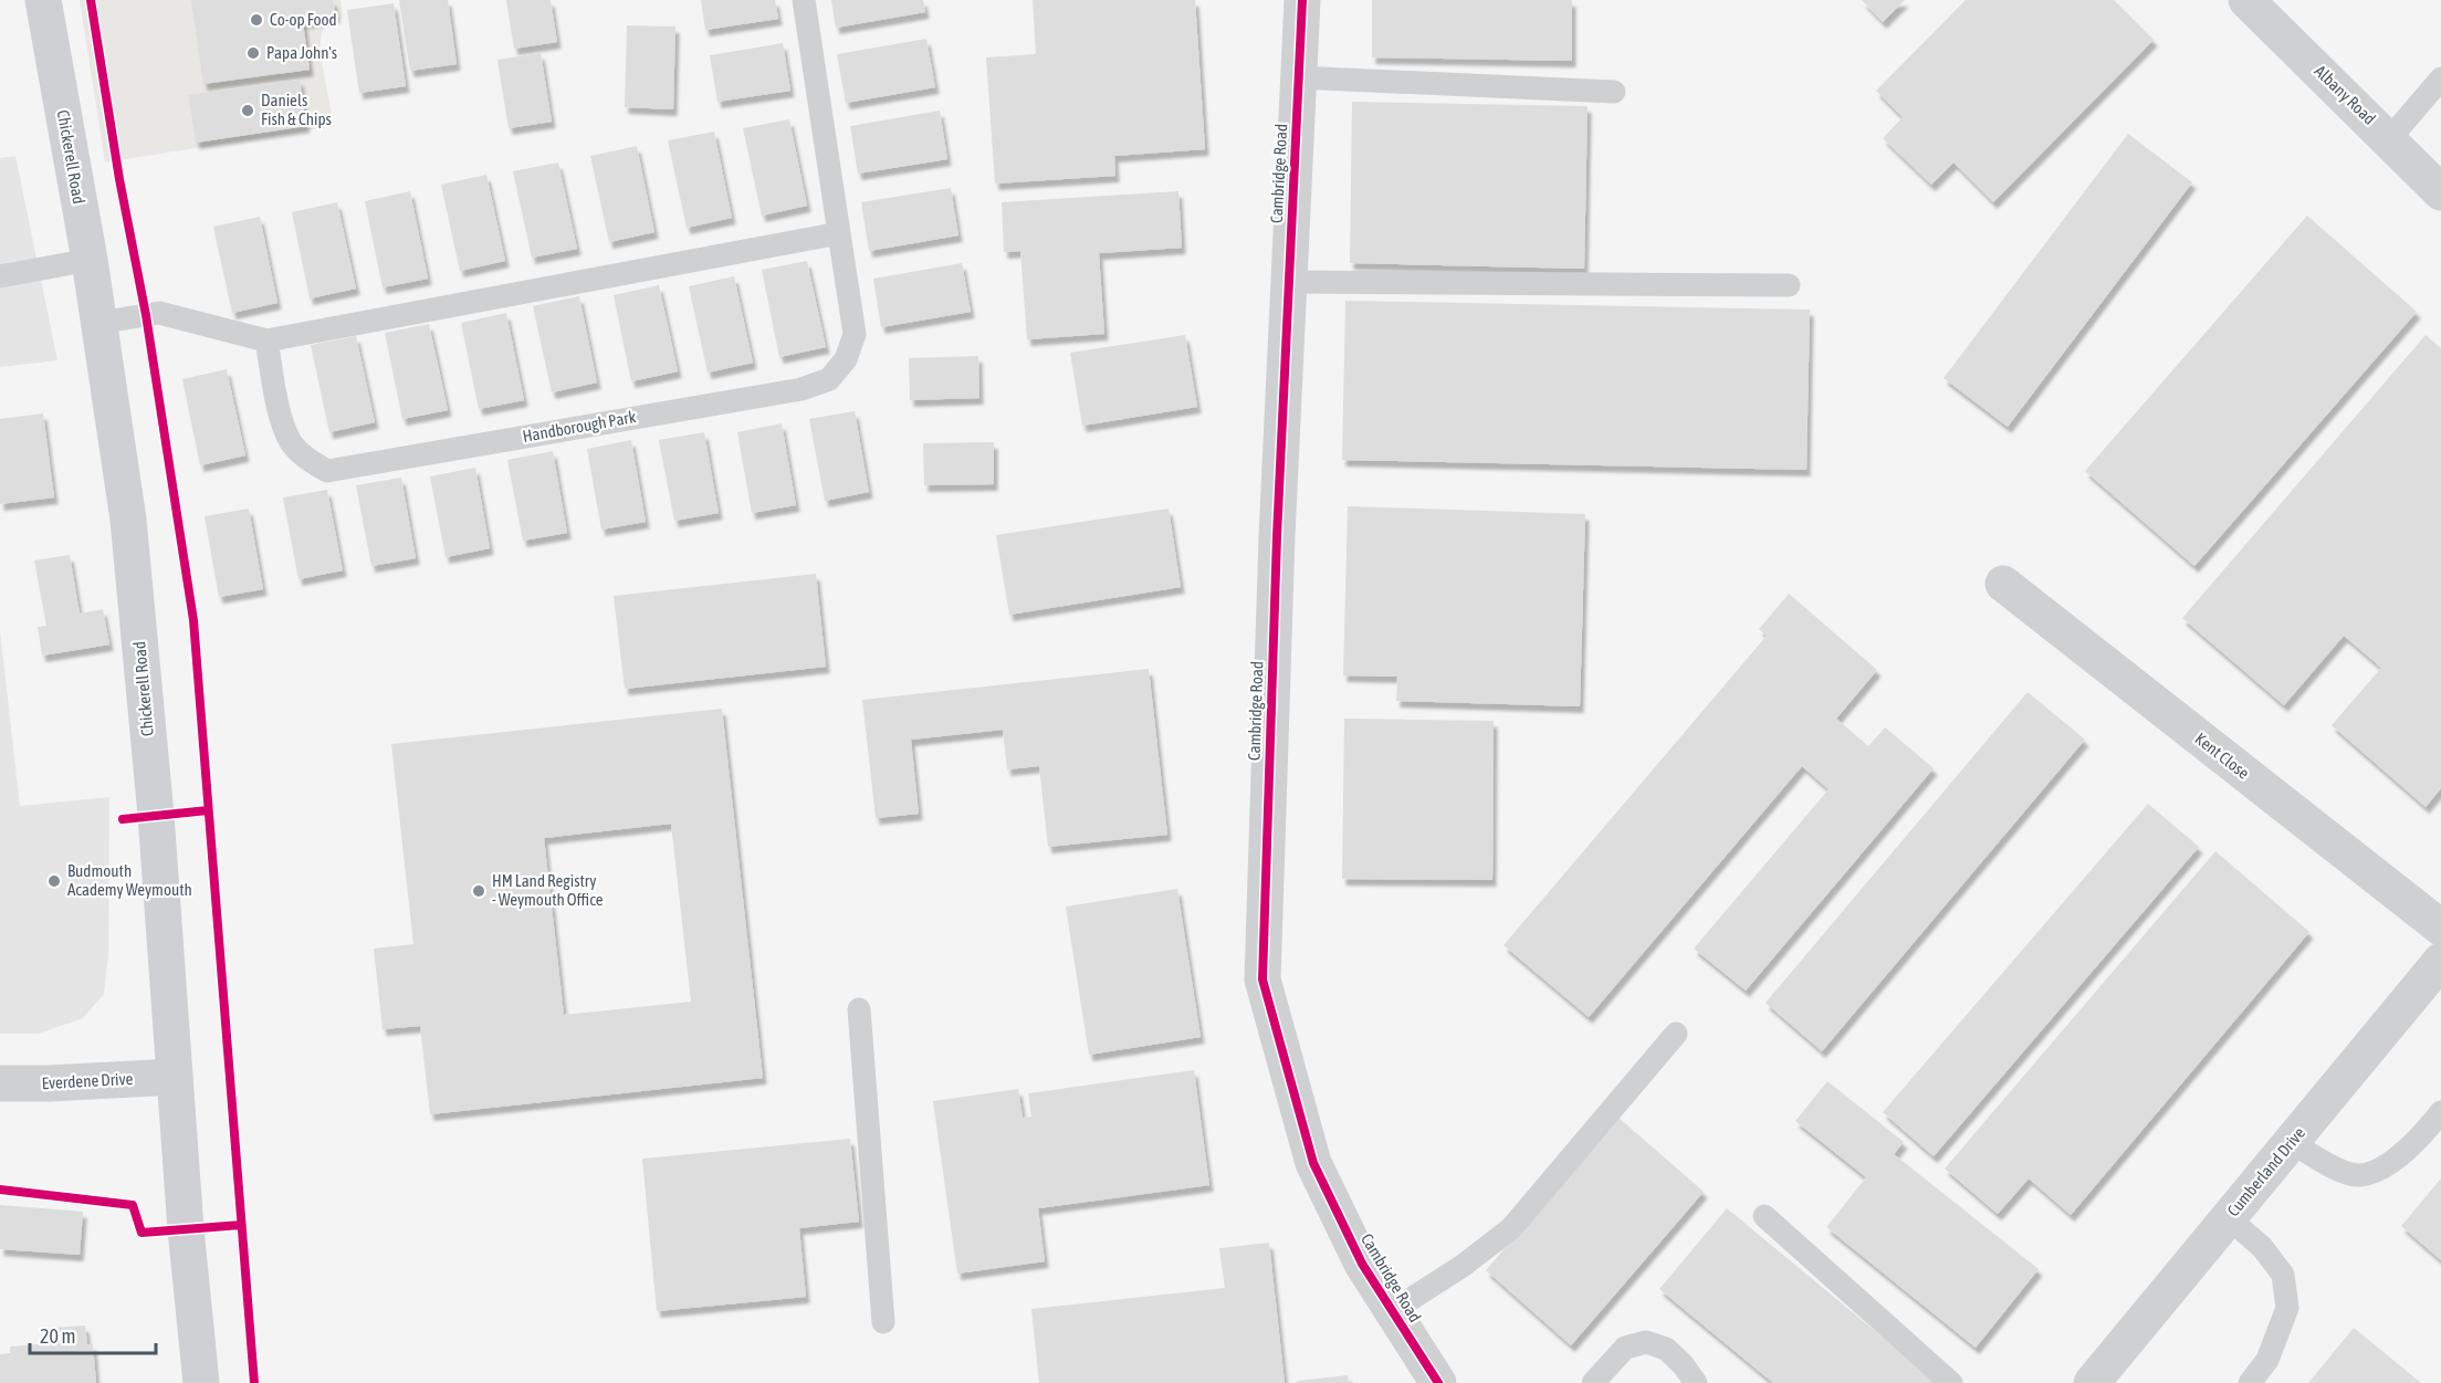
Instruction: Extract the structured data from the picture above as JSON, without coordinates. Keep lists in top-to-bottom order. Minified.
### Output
{"streets":{"main road":["Chickerell Road"],"street":["Albany Road","Cambridge Road","Kent Close","Everdene Drive","Cumberland Drive"],"lane":["Handborough Park"]},"crossings":[["Chickerell Road","Everdene Drive"]],"places":["Co-op Food","Papa John's","Daniels Fish & Chips","Budmouth Academy Weymouth","HM Land Registry - Weymouth Office"],"scale_bar":"20 m"}
